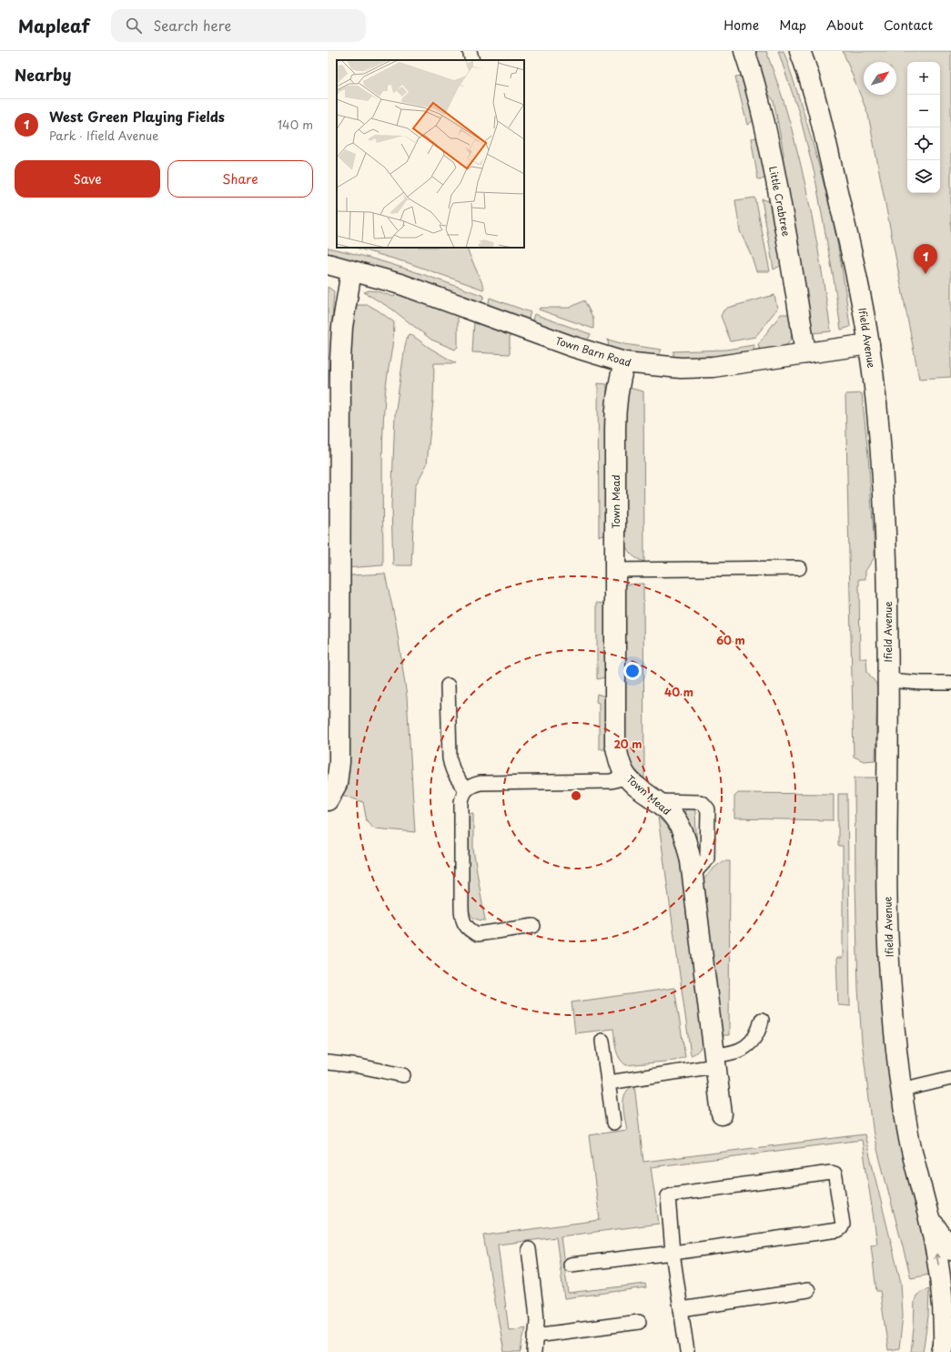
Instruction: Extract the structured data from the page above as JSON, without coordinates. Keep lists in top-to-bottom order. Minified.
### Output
{"streets":{"street":["Little Crabtree","Ifield Avenue","Town Barn Road","Town Mead"]},"crossings":[["Little Crabtree","Town Barn Road"],["Ifield Avenue","Town Barn Road"],["Town Barn Road","Town Mead"]],"north":"top right","page":{"header":"Mapleaf","search":"Search here","nav":["Home","Map","About","Contact"],"heading":"Nearby","map_buttons":["+","−"],"list":[{"mark":"1","name":"West Green Playing Fields","note":"Park · Ifield Avenue","value":"140 m"}],"buttons":["Save","Share"],"pins":"1"},"rings":["60 m","40 m","20 m"]}
